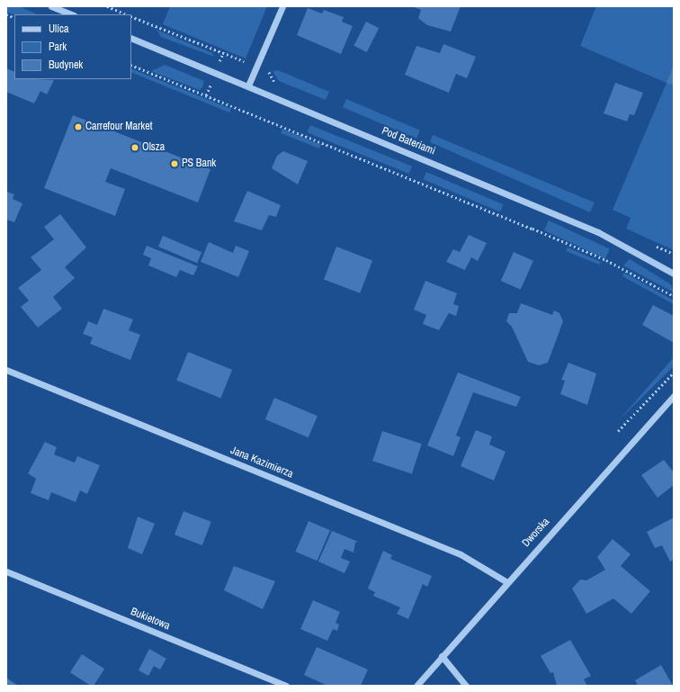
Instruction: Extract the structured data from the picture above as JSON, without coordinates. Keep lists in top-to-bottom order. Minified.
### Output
{"streets":{"street":["Pod Bateriami","Jana Kazimierza","Dworska","Bukietowa"]},"crossings":[["Jana Kazimierza","Dworska"]],"places":["Carrefour Market","Olsza","PS Bank"],"legend":["Ulica","Park","Budynek"]}
